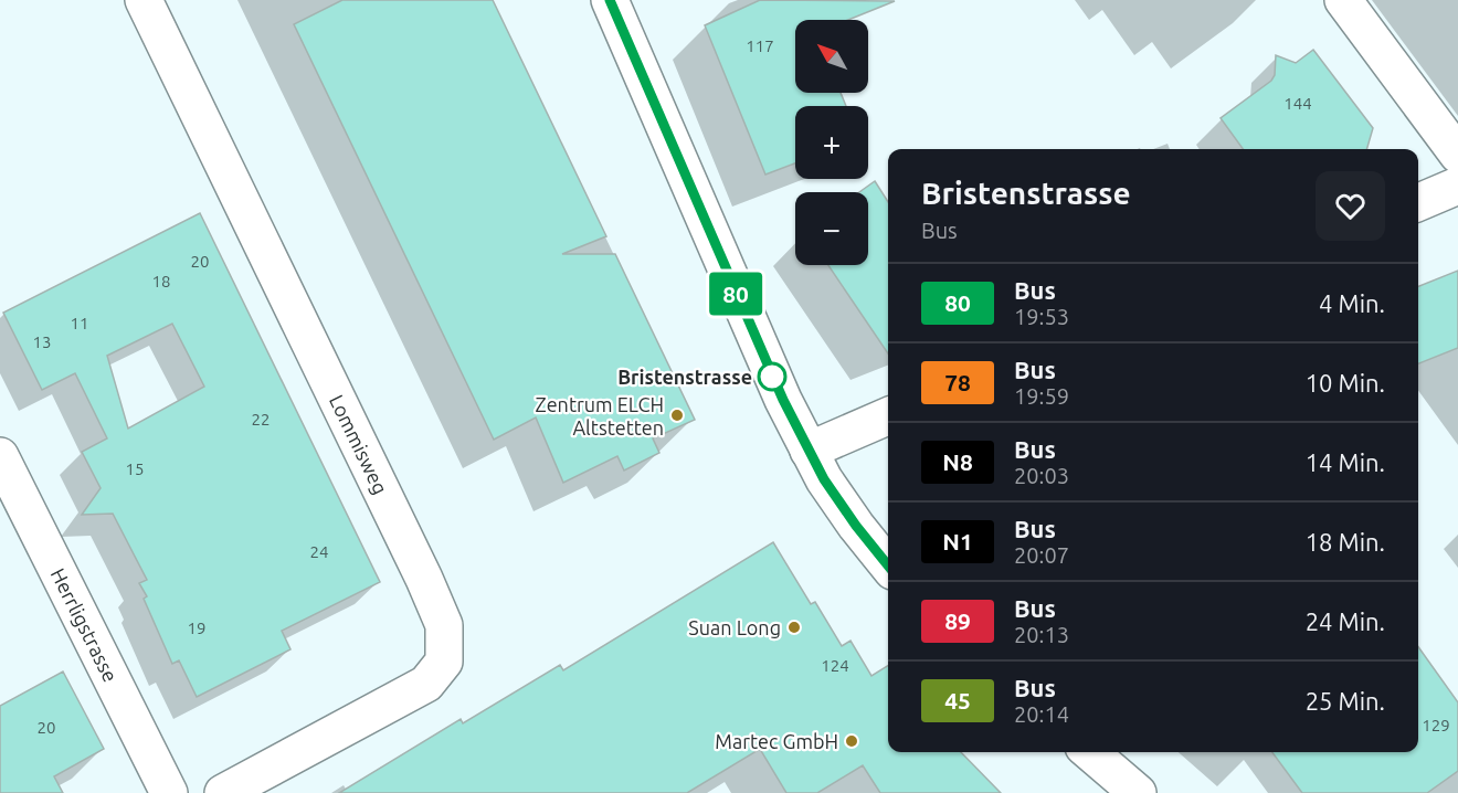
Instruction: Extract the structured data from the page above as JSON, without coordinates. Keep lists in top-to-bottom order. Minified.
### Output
{"streets":{"street":["Lommisweg","Herrligstrasse"]},"places":["Bristenstrasse","Zentrum ELCH Altstetten","Suan Long","Martec GmbH"],"lines":["bus line 80"],"house_numbers":["117","144","20","18","11","13","22","15","24","19","124","129","20"],"north":"top left","page":{"on_map":"80","map_buttons":["+","−"],"heading":["Bristenstrasse","Bus"],"list":[{"mark":"80","name":"Bus","note":"19:53","value":"4 Min."},{"mark":"78","name":"Bus","note":"19:59","value":"10 Min."},{"mark":"N8","name":"Bus","note":"20:03","value":"14 Min."},{"mark":"N1","name":"Bus","note":"20:07","value":"18 Min."},{"mark":"89","name":"Bus","note":"20:13","value":"24 Min."},{"mark":"45","name":"Bus","note":"20:14","value":"25 Min."}]}}
